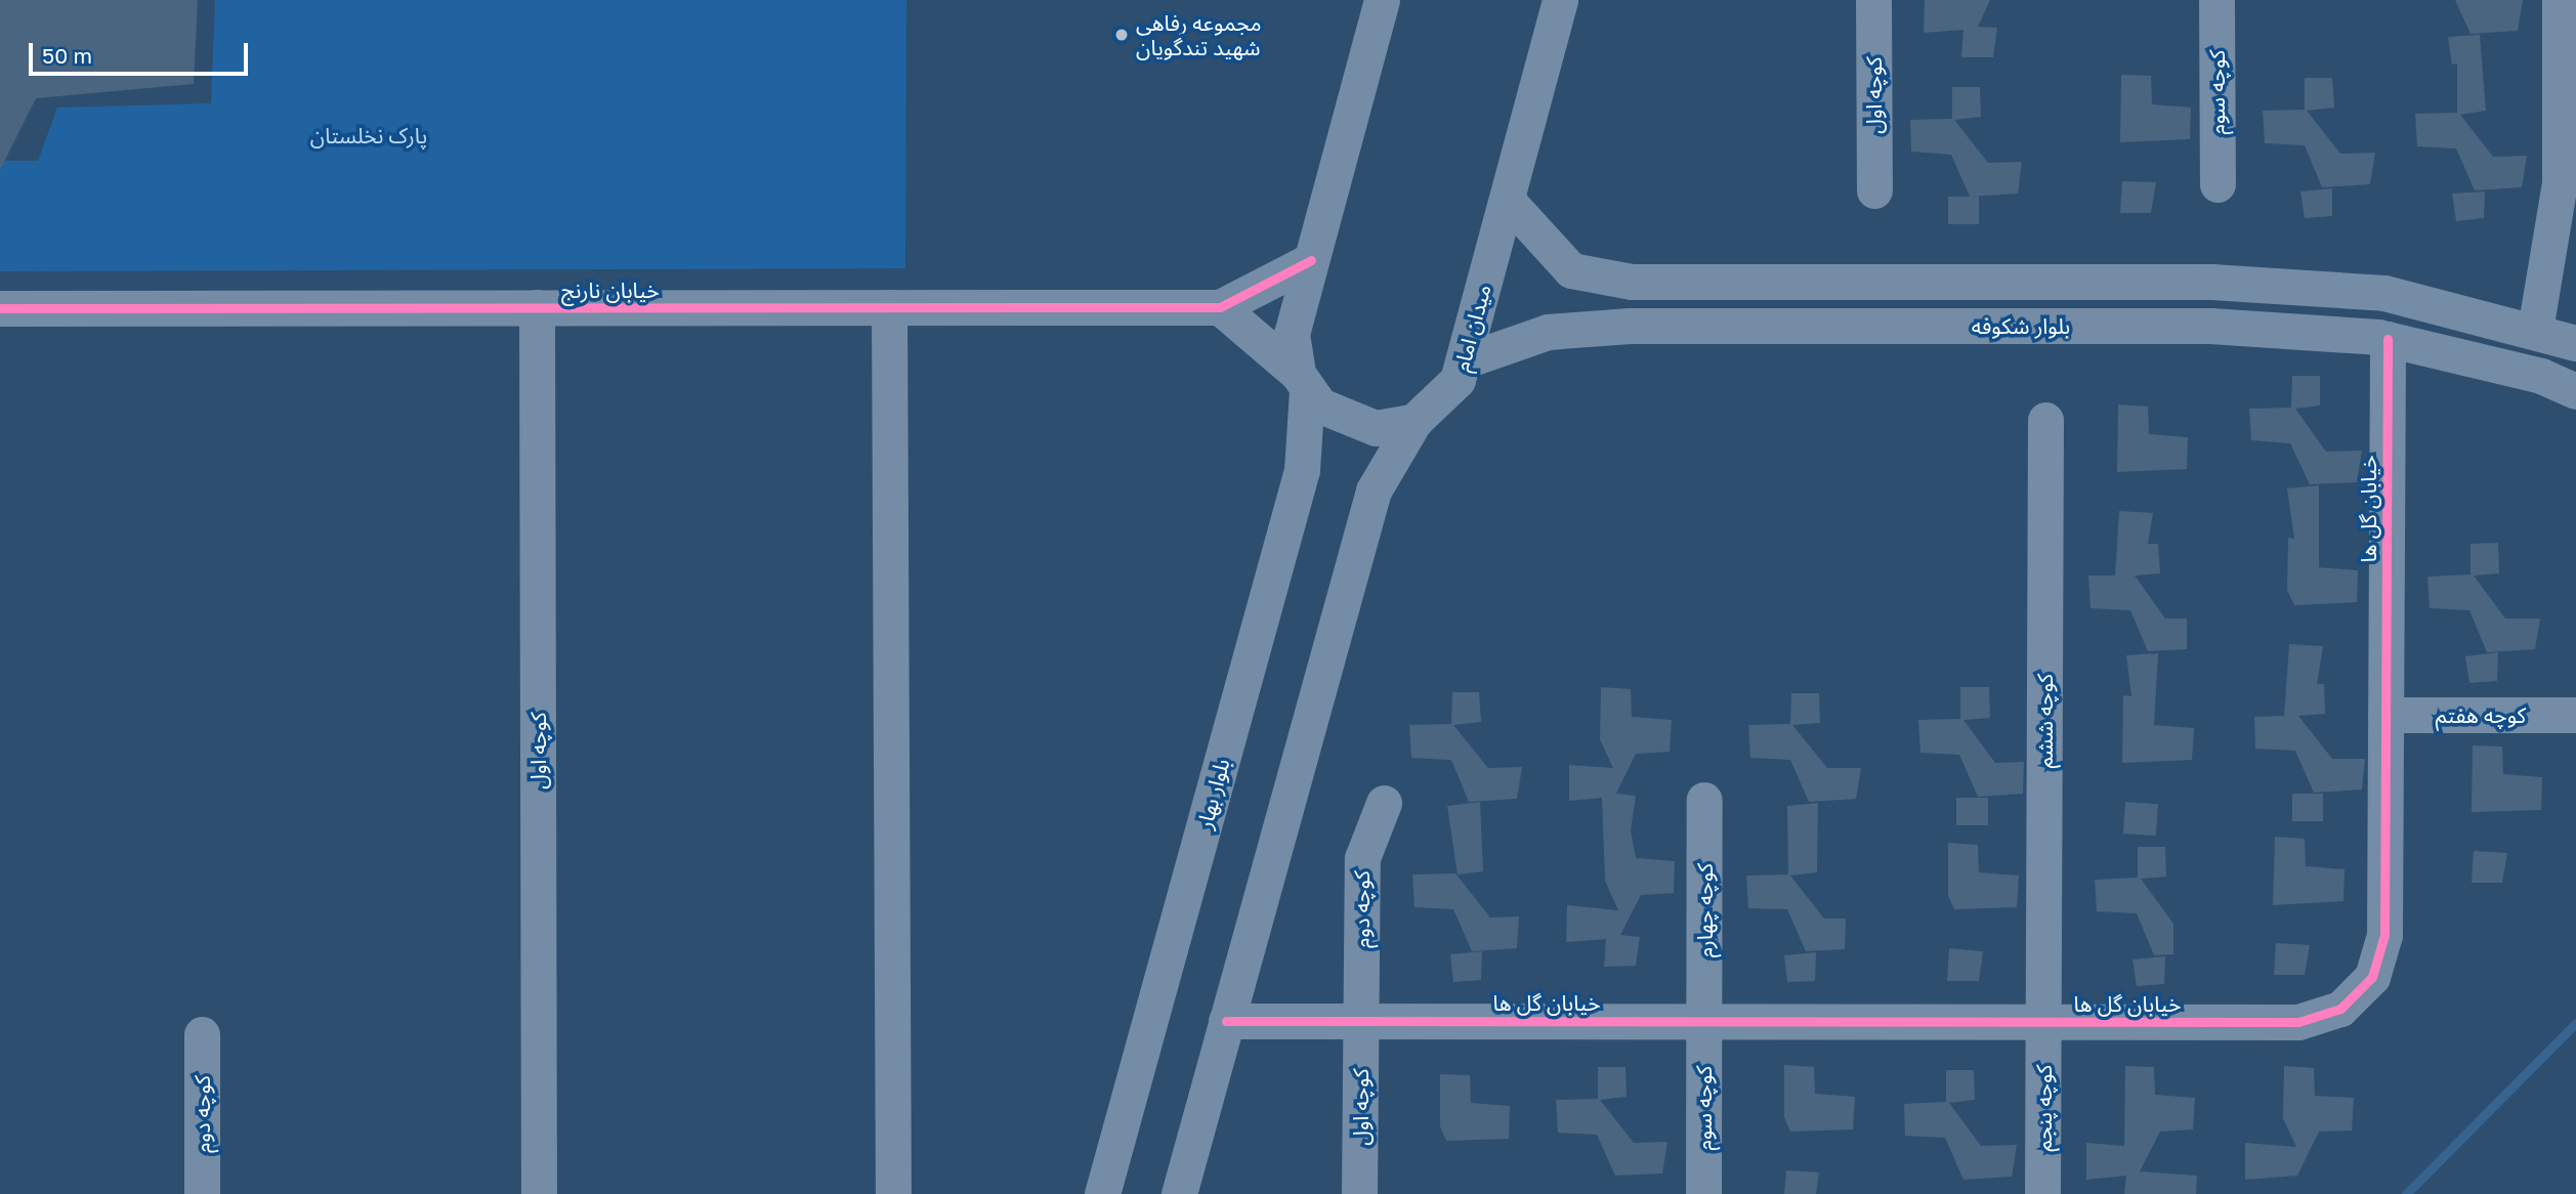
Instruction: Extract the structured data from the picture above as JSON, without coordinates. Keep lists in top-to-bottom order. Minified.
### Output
{"streets":{"street":["کوچه سوم","کوچه اول","خیابان نارنج","بلوار شکوفه","میدان امام","خیابان گل ها","کوچه هفتم","کوچه ششم","بلوار بهار","کوچه دوم","کوچه چهارم","کوچه پنجم"]},"crossings":[["کوچه سوم","خیابان گل ها"],["کوچه سوم","کوچه چهارم"],["کوچه اول","خیابان نارنج"],["کوچه اول","خیابان گل ها"],["کوچه اول","کوچه دوم"],["بلوار شکوفه","میدان امام"],["بلوار شکوفه","خیابان گل ها"],["خیابان گل ها","کوچه هفتم"],["خیابان گل ها","کوچه ششم"],["خیابان گل ها","کوچه دوم"],["خیابان گل ها","کوچه چهارم"],["خیابان گل ها","کوچه پنجم"],["کوچه ششم","کوچه پنجم"]],"parks":["پارک نخلستان"],"places":["مجموعه رفاهی شهید تندگویان"],"scale_bar":"50 m"}
